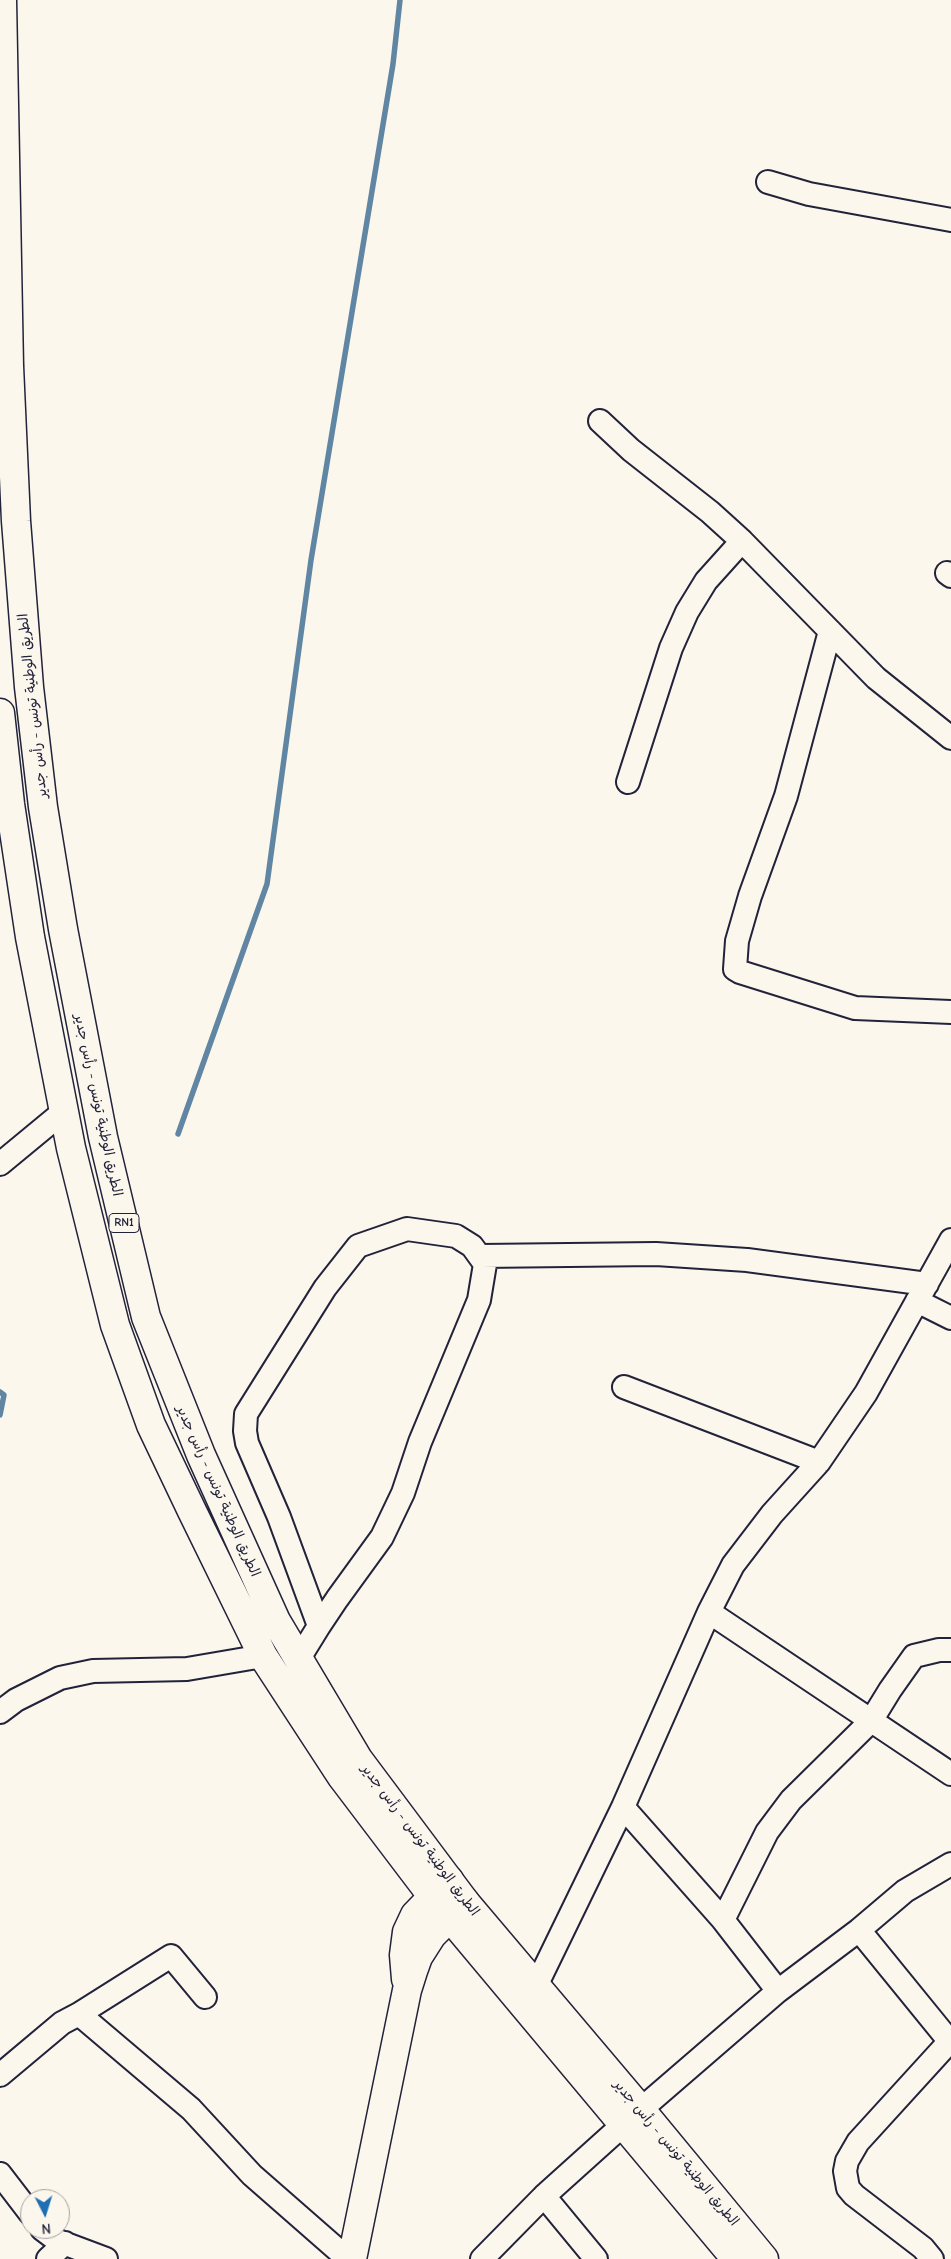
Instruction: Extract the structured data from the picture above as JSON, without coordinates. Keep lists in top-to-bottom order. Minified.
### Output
{"streets":{"main road":["الطريق الوطنية تونس - رأس جدير","RN1"]},"north":"bottom"}
